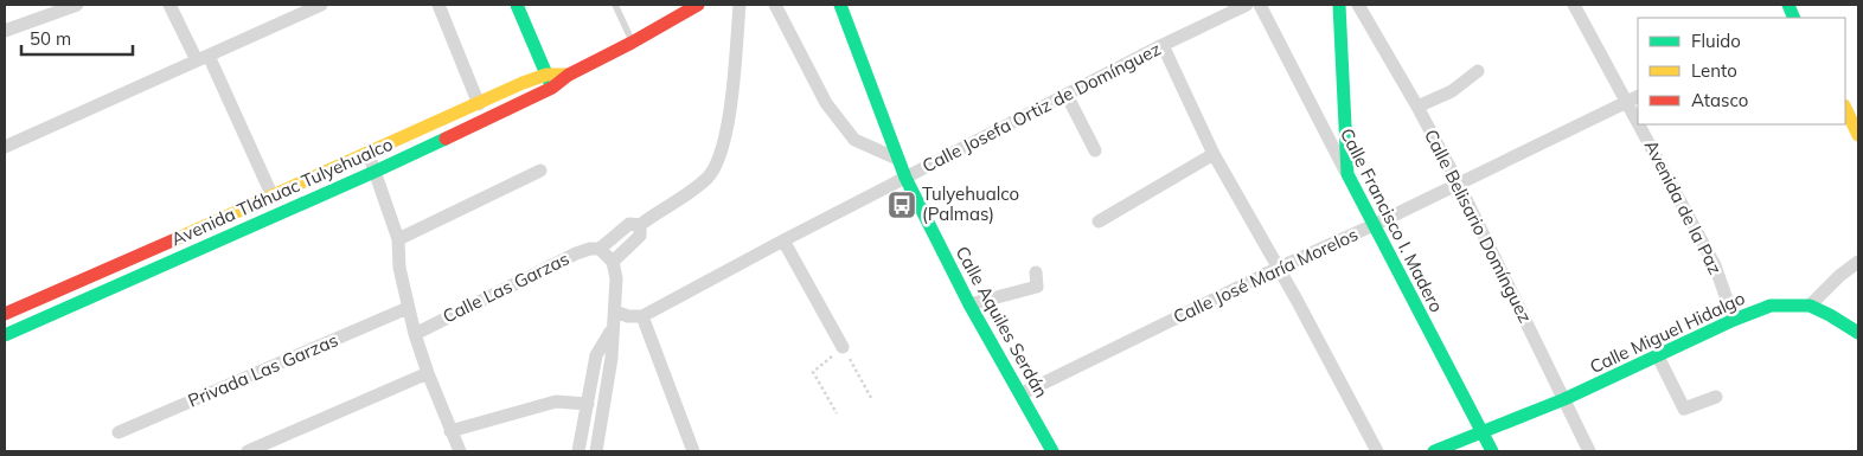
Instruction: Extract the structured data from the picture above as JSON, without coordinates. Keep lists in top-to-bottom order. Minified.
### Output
{"streets":{"main road":["Avenida Tláhuac Tulyehualco","Calle Francisco I. Madero","Calle Aquiles Serdán","Calle Miguel Hidalgo"],"street":["Calle Josefa Ortiz de Domínguez","Avenida de la Paz","Calle Belisario Domínguez","Calle José María Morelos","Calle Las Garzas","Privada Las Garzas"]},"crossings":[["Calle Josefa Ortiz de Domínguez","Calle Aquiles Serdán"],["Avenida de la Paz","Calle José María Morelos"],["Avenida de la Paz","Calle Miguel Hidalgo"],["Calle Francisco I. Madero","Calle José María Morelos"],["Calle Francisco I. Madero","Calle Miguel Hidalgo"],["Calle Belisario Domínguez","Calle José María Morelos"],["Calle Belisario Domínguez","Calle Miguel Hidalgo"],["Calle José María Morelos","Calle Aquiles Serdán"]],"places":{"bus stop":["Tulyehualco (Palmas)"]},"legend":["Fluido","Lento","Atasco"],"scale_bar":"50 m"}
